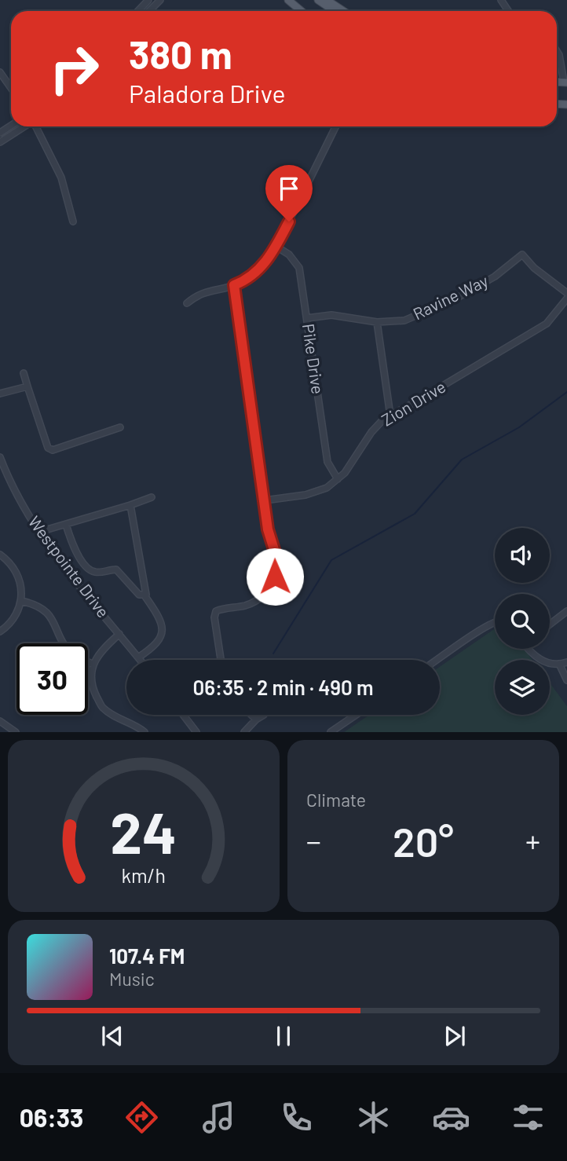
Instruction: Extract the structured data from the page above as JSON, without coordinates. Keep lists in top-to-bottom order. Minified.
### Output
{"streets":{"street":["Ravine Way","Pike Drive","Zion Drive","Westpointe Drive"]},"crossings":[["Ravine Way","Pike Drive"],["Pike Drive","Zion Drive"]],"page":{"turn":["380 m","Paladora Drive"],"limit":"30","trip":"06:35 · 2 min · 490 m","tile":"Climate","heat":["−","20°","+"],"song":["107.4 FM","Music"],"tabs":"06:33","gauge":["24","km/h"]}}
